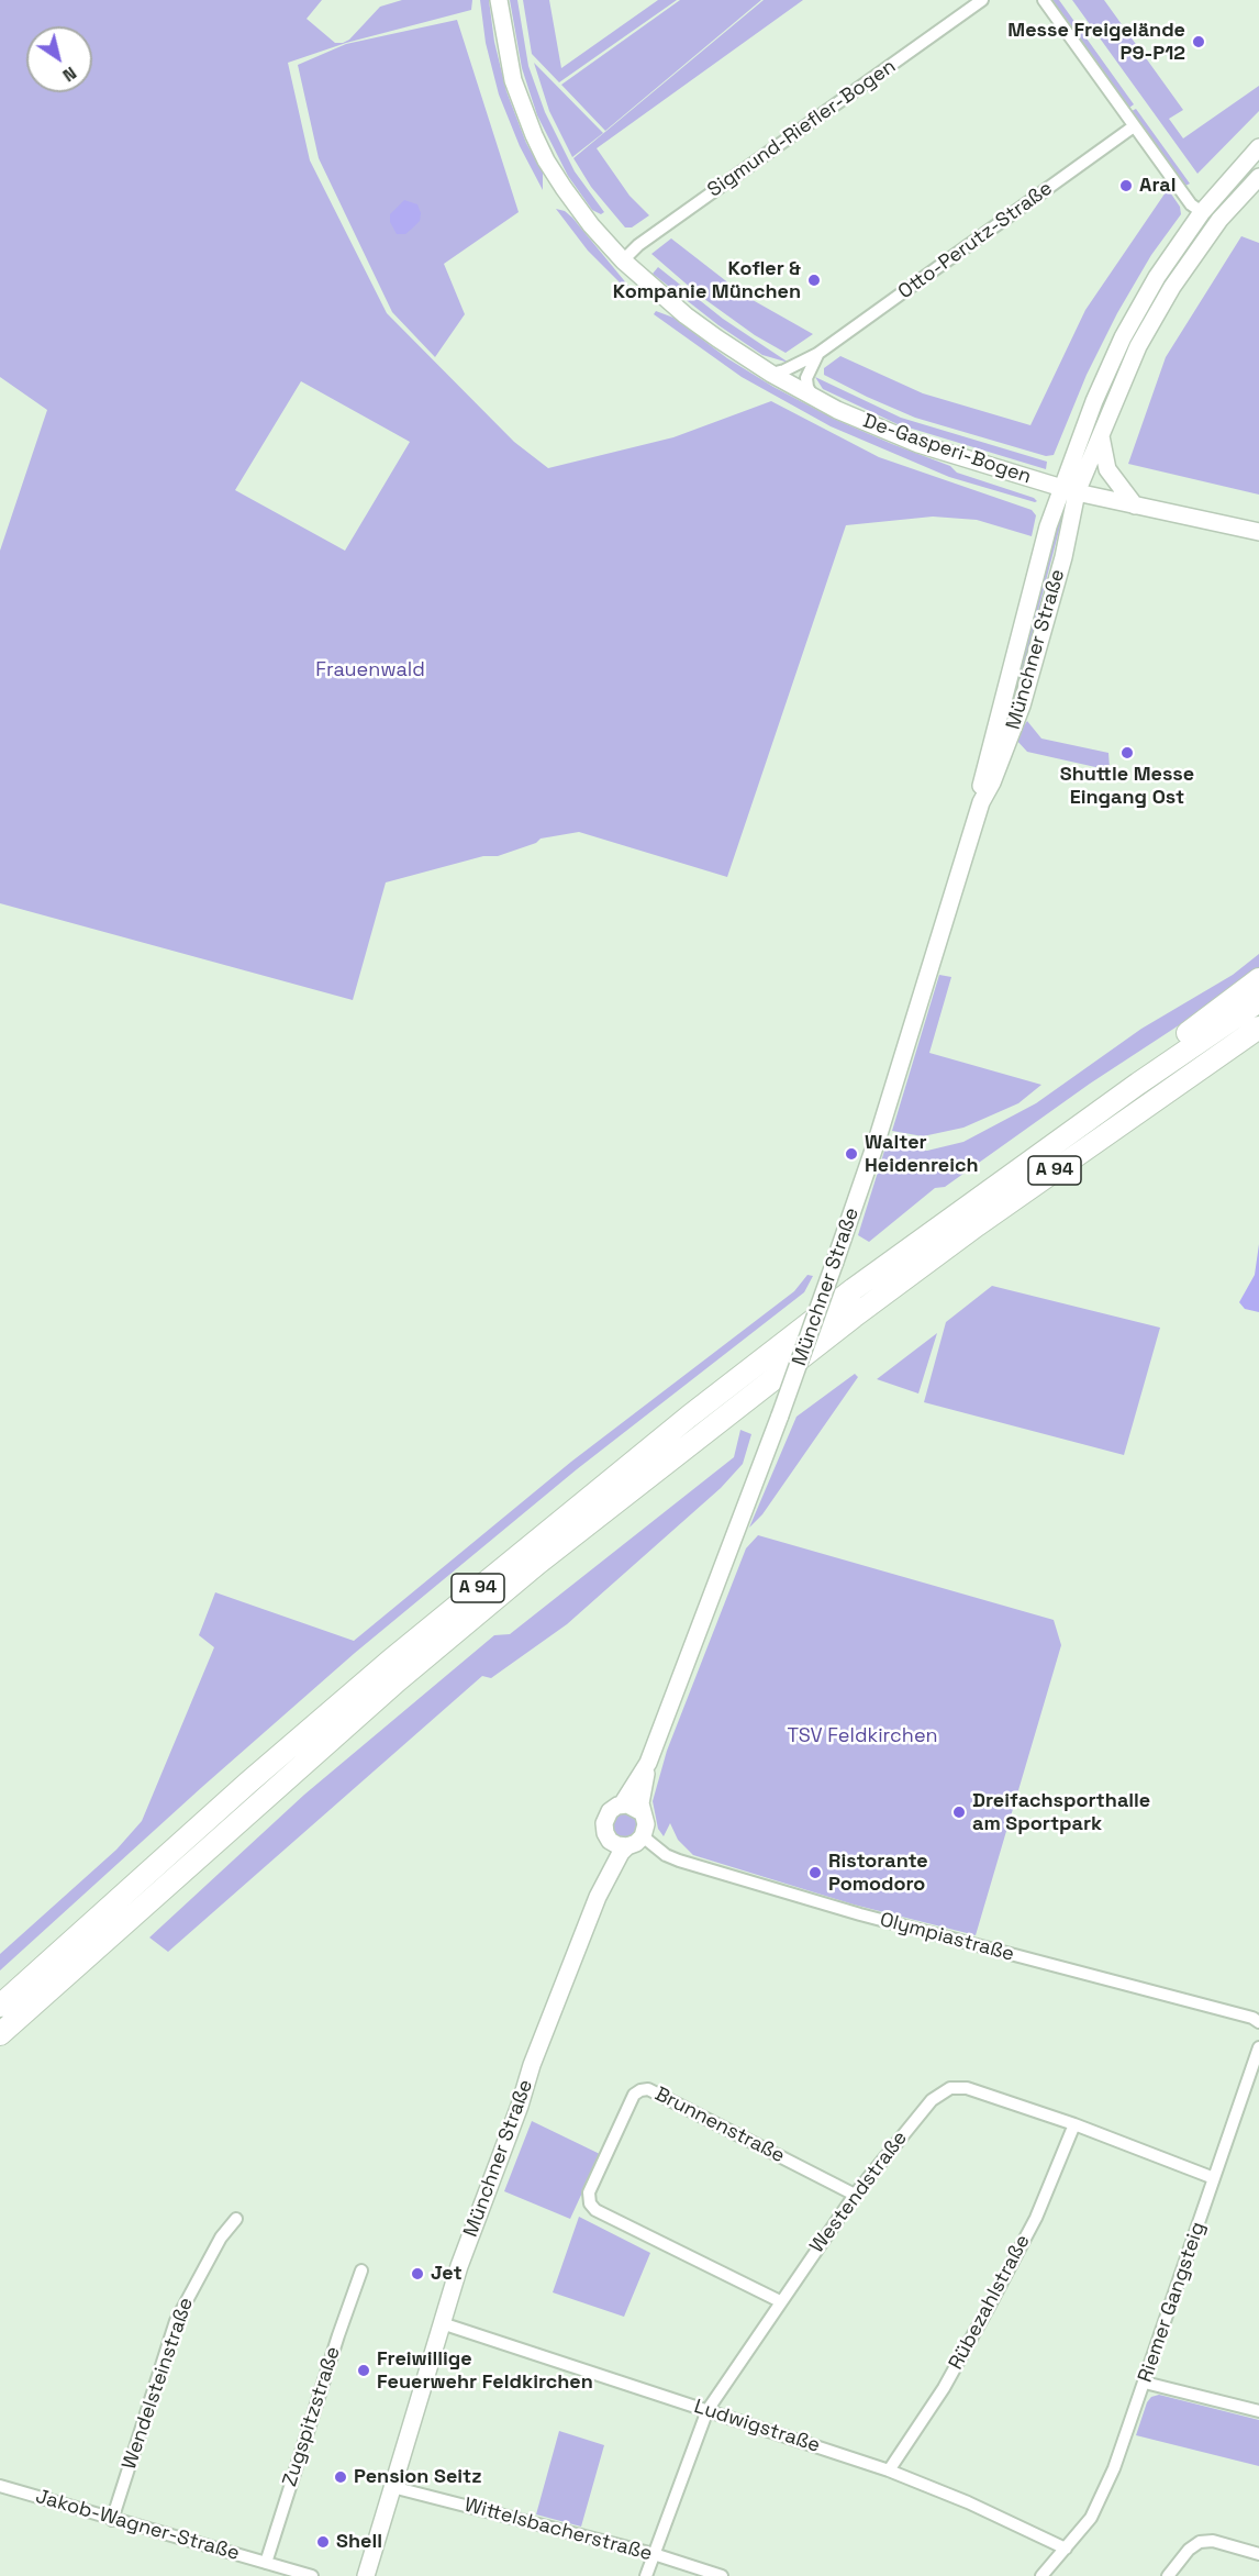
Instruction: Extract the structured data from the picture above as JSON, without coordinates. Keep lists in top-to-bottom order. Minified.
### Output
{"streets":{"highway":["A 94"],"street":["Sigmund-Riefler-Bogen","Otto-Perutz-Straße","De-Gasperi-Bogen","Münchner Straße","Olympiastraße","Brunnenstraße","Westendstraße","Rübezahlstraße","Riemer Gangsteig","Wendelsteinstraße","Zugspitzstraße","Ludwigstraße","Jakob-Wagner-Straße","Wittelsbacherstraße"]},"crossings":[["Sigmund-Riefler-Bogen","De-Gasperi-Bogen"],["Otto-Perutz-Straße","De-Gasperi-Bogen"],["De-Gasperi-Bogen","Münchner Straße"],["Münchner Straße","Olympiastraße"],["Münchner Straße","Ludwigstraße"],["Münchner Straße","Wittelsbacherstraße"],["Brunnenstraße","Westendstraße"],["Westendstraße","Rübezahlstraße"],["Westendstraße","Riemer Gangsteig"],["Westendstraße","Ludwigstraße"],["Westendstraße","Wittelsbacherstraße"],["Rübezahlstraße","Ludwigstraße"],["Riemer Gangsteig","Ludwigstraße"],["Wendelsteinstraße","Jakob-Wagner-Straße"],["Zugspitzstraße","Jakob-Wagner-Straße"]],"parks":["Frauenwald","TSV Feldkirchen"],"places":["Messe Freigelände P9-P12","Aral","Kofler & Kompanie München","Shuttle Messe Eingang Ost","Walter Heidenreich","Dreifachsporthalle am Sportpark","Ristorante Pomodoro","Jet","Freiwillige Feuerwehr Feldkirchen","Pension Seitz","Shell"],"north":"bottom right"}
